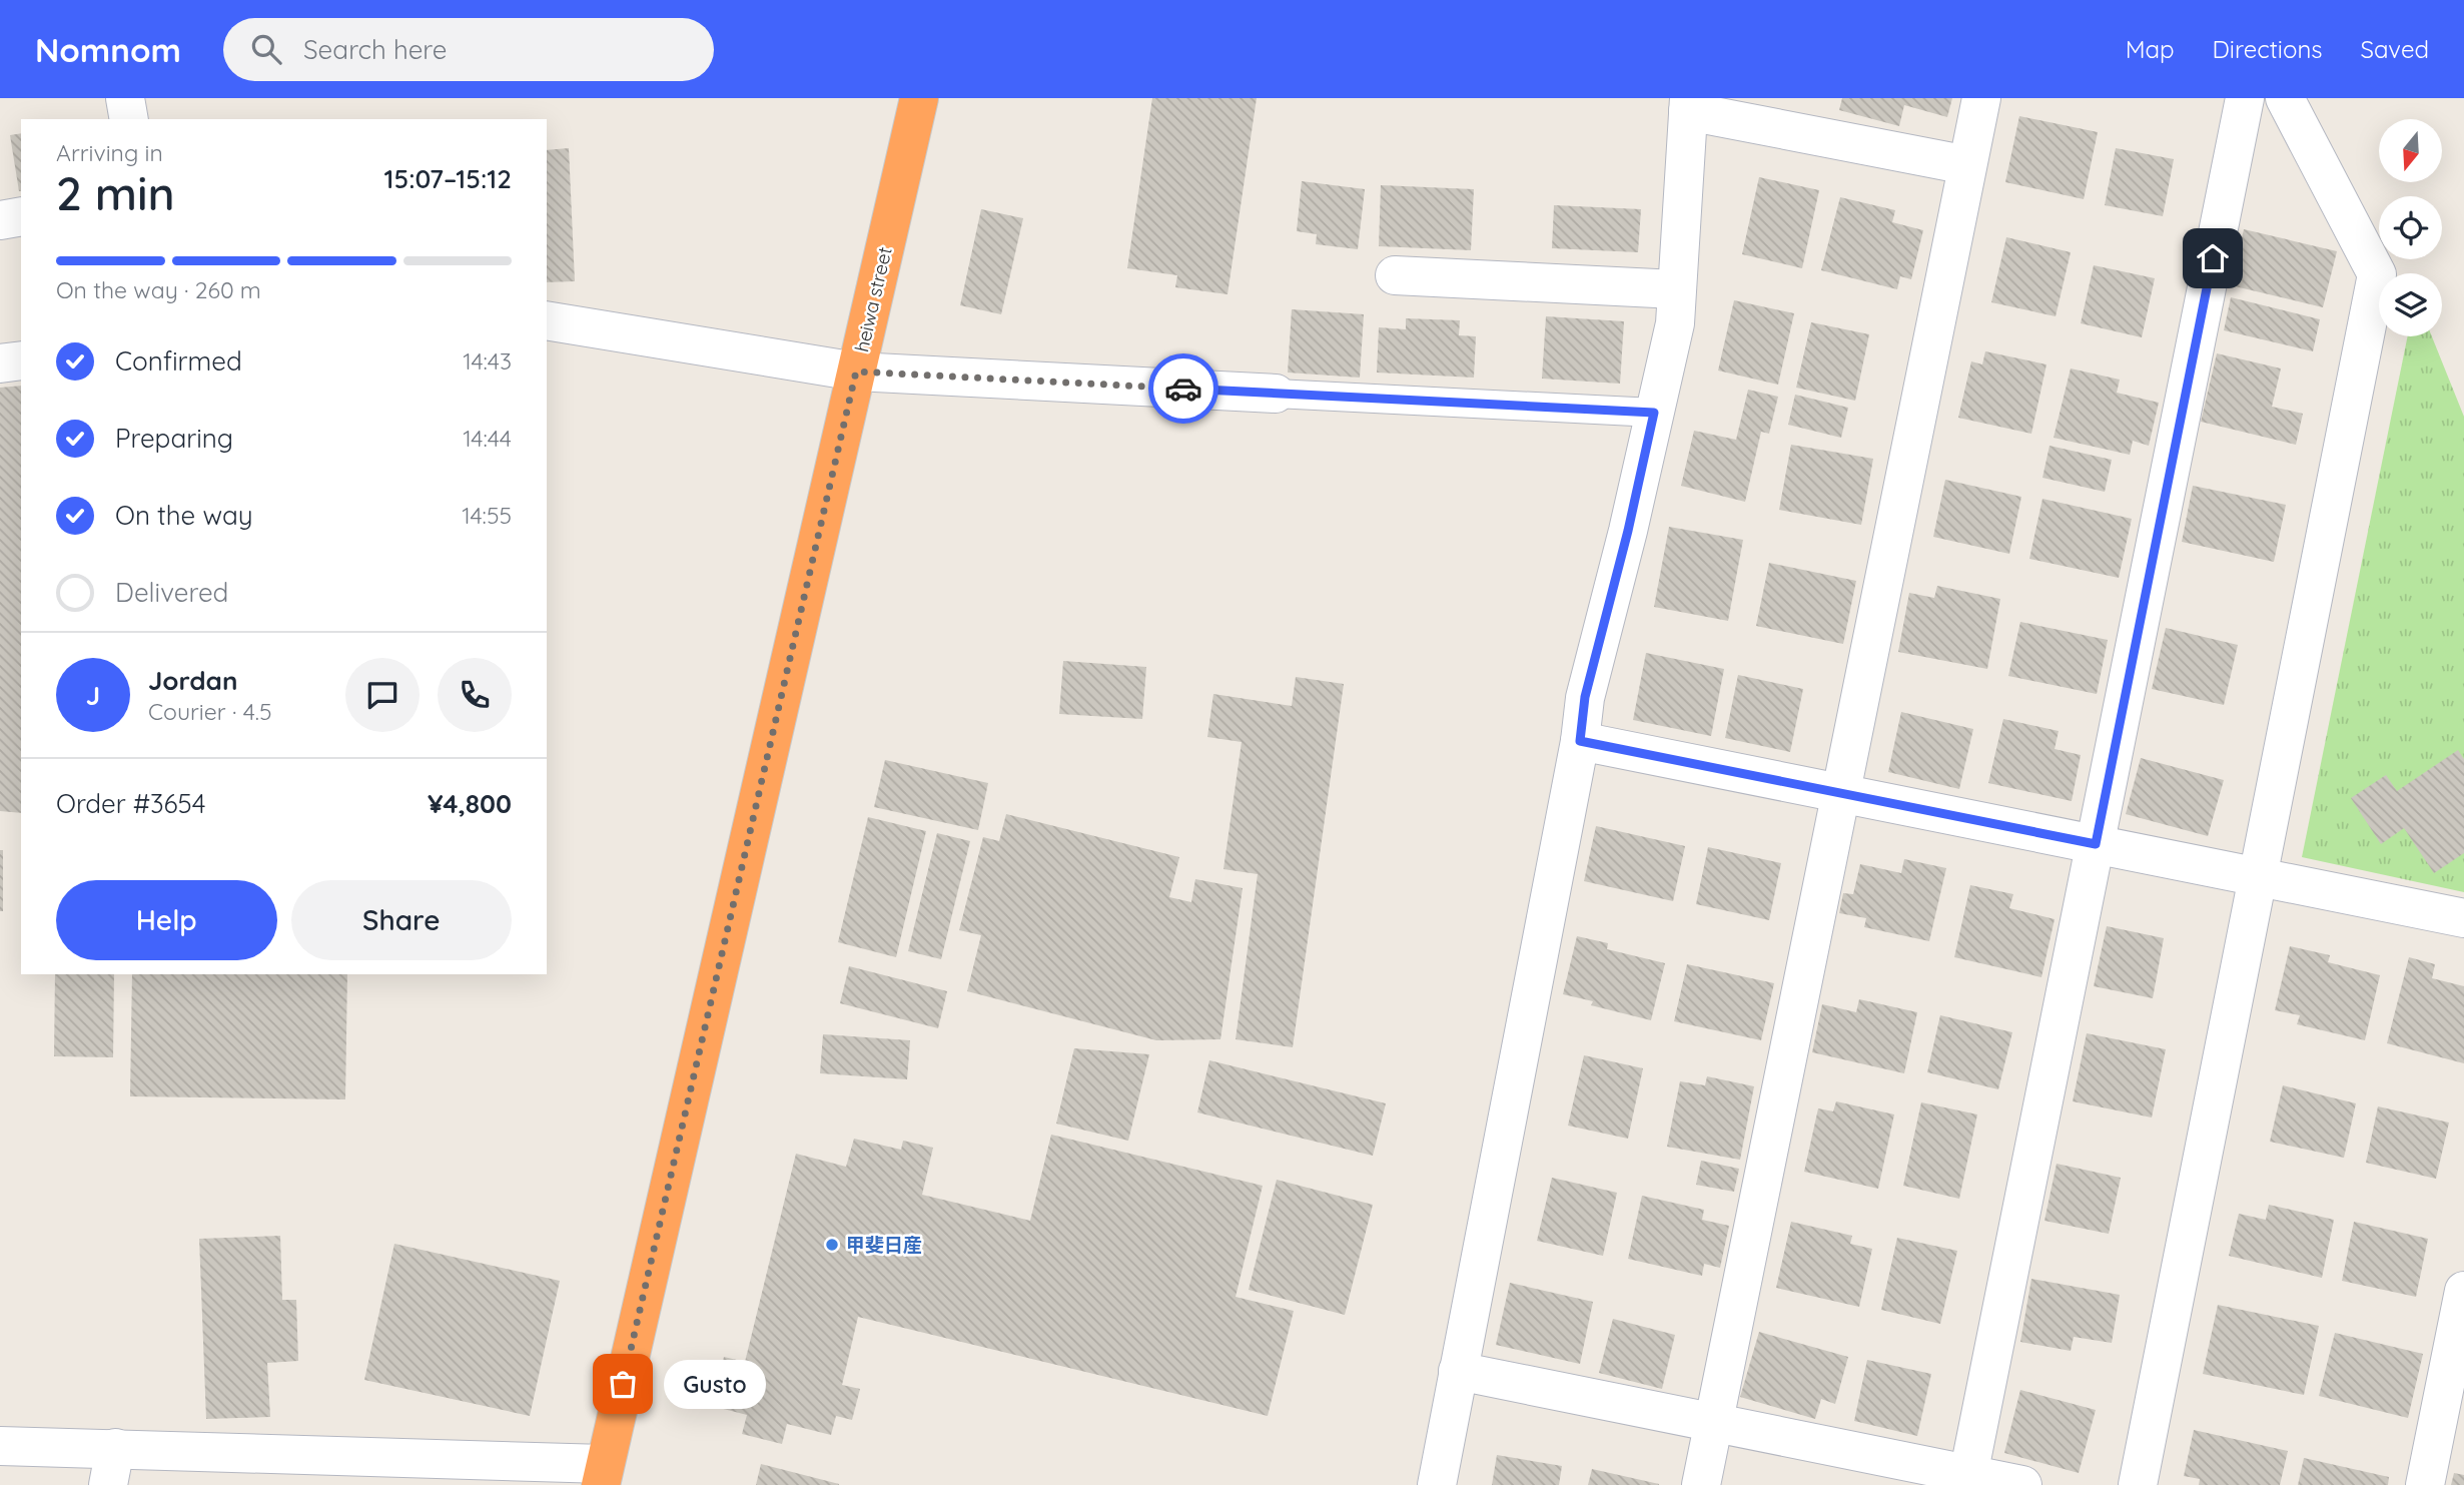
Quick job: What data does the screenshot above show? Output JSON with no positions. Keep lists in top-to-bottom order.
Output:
{
  "streets": {
    "highway": ["heiwa street"]
  },
  "places": ["甲斐日産", "Gusto"],
  "north": "bottom",
  "page": {
    "header": "Nomnom",
    "search": "Search here",
    "nav": ["Map", "Directions", "Saved"],
    "heading": ["2 min", "Arriving in", "15:07–15:12"],
    "panel": [
      "Jordan",
      "Courier · 4.5",
      "Order #3654",
      "¥4,800"
    ],
    "bar": "On the way · 260 m",
    "list": [
      ["Confirmed", "14:43"],
      ["Preparing", "14:44"],
      ["On the way", "14:55"],
      "Delivered"
    ],
    "round": "J",
    "buttons": ["Help", "Share"],
    "bubble": "Gusto"
  }
}
